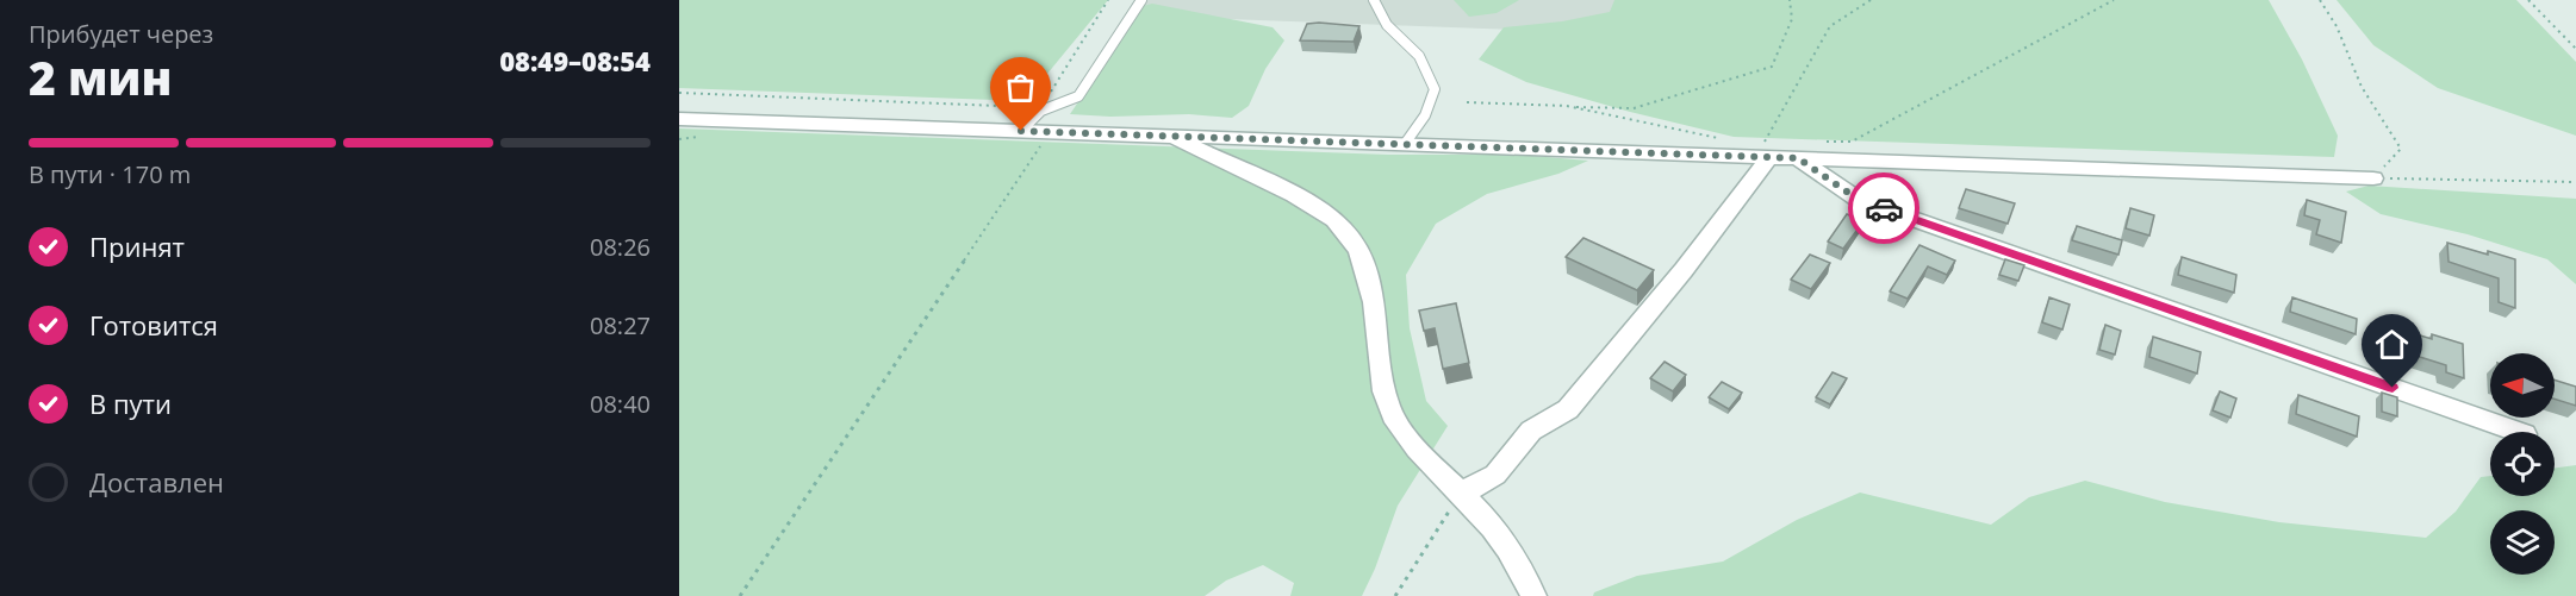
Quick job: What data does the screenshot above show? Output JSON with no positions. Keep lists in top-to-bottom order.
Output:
{
  "north": "left",
  "page": {
    "heading": ["2 мин", "Прибудет через", "08:49–08:54"],
    "bar": "В пути · 170 m",
    "list": [
      ["Принят", "08:26"],
      ["Готовится", "08:27"],
      ["В пути", "08:40"],
      "Доставлен"
    ]
  }
}
